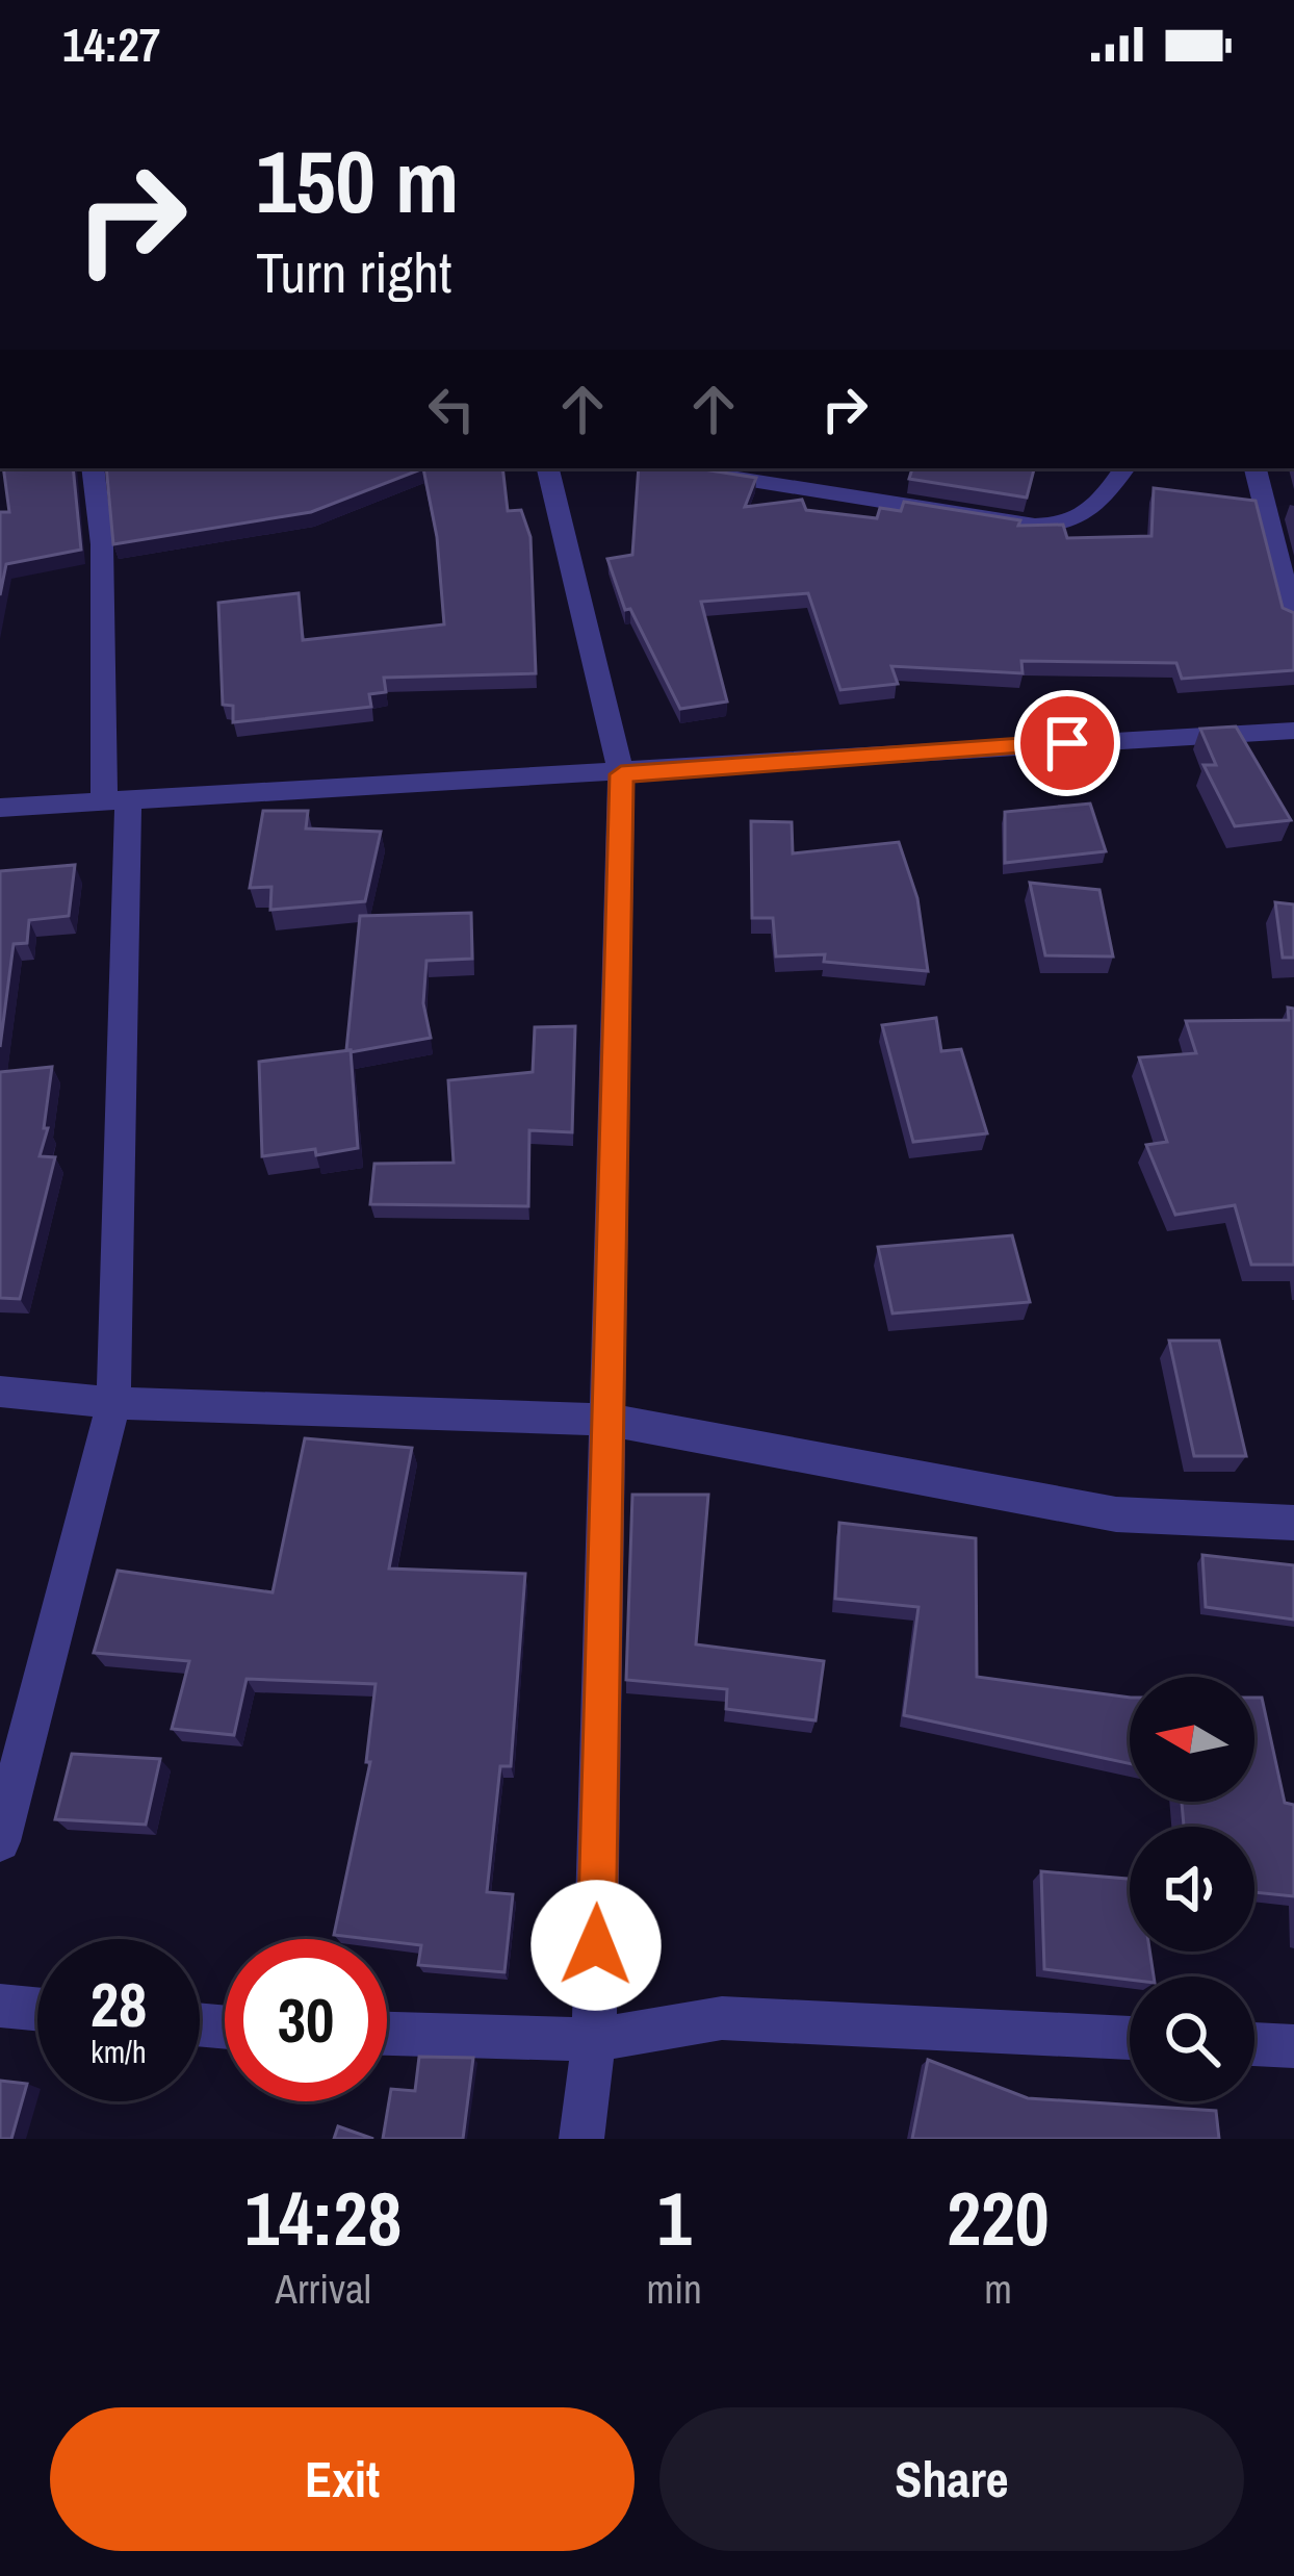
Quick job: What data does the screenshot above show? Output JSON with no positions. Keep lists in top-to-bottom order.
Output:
{
  "north": "left",
  "page": {
    "status": "14:27",
    "turn": ["150 m", "Turn right"],
    "speed": "28 km/h",
    "limit": "30",
    "eta": [
      "14:28",
      "Arrival",
      "1",
      "min",
      "220",
      "m"
    ],
    "buttons": ["Exit", "Share"]
  }
}
